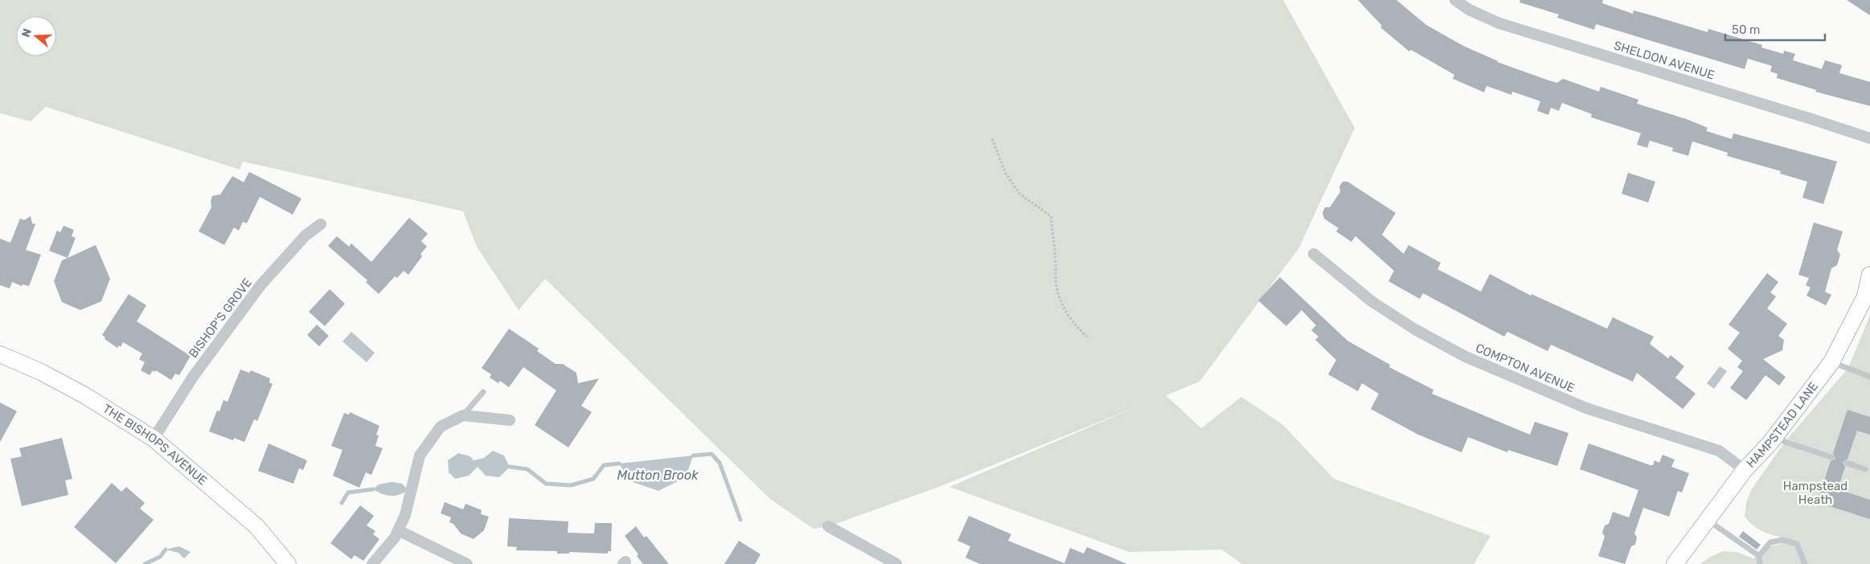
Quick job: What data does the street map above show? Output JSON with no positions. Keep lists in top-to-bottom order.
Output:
{
  "streets": {
    "street": [
      "SHELDON AVENUE",
      "BISHOP'S GROVE",
      "COMPTON AVENUE",
      "HAMPSTEAD LANE",
      "THE BISHOPS AVENUE"
    ]
  },
  "crossings": [
    ["BISHOP'S GROVE", "THE BISHOPS AVENUE"],
    ["COMPTON AVENUE", "HAMPSTEAD LANE"]
  ],
  "water": ["Mutton Brook"],
  "parks": ["Hampstead Heath"],
  "scale_bar": "50 m",
  "north": "left"
}
